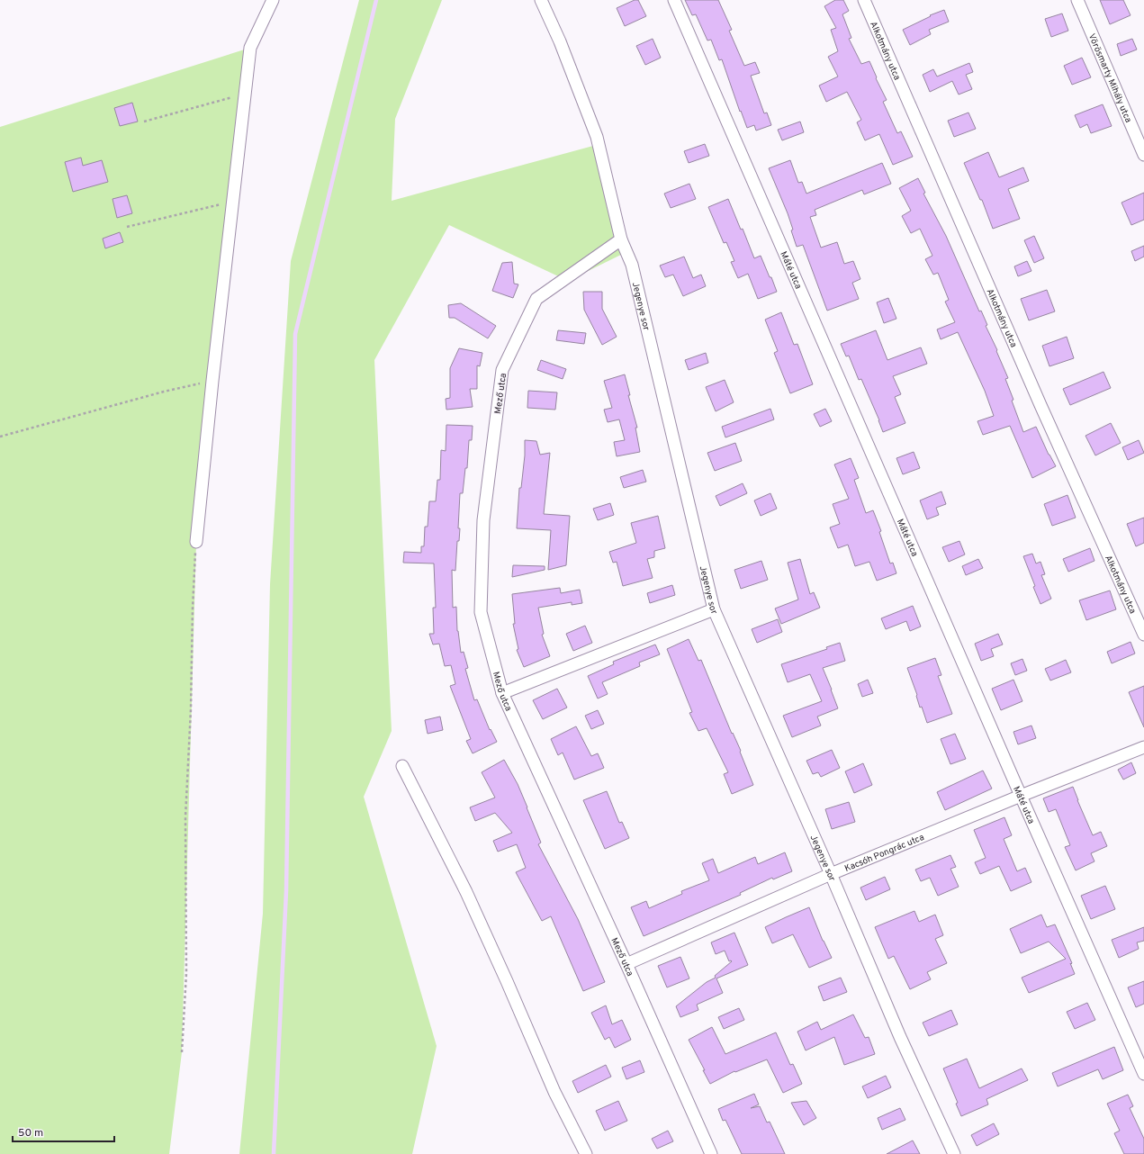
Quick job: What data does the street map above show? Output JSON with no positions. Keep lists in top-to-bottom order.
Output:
{
  "streets": {
    "street": [
      "Alkotmány utca",
      "Vörösmarty Mihály utca",
      "Máté utca",
      "Jegenye sor",
      "Mező utca",
      "Kacsóh Pongrác utca"
    ]
  },
  "crossings": [
    ["Máté utca", "Kacsóh Pongrác utca"],
    ["Jegenye sor", "Mező utca"],
    ["Jegenye sor", "Kacsóh Pongrác utca"],
    ["Mező utca", "Kacsóh Pongrác utca"]
  ],
  "scale_bar": "50 m"
}
